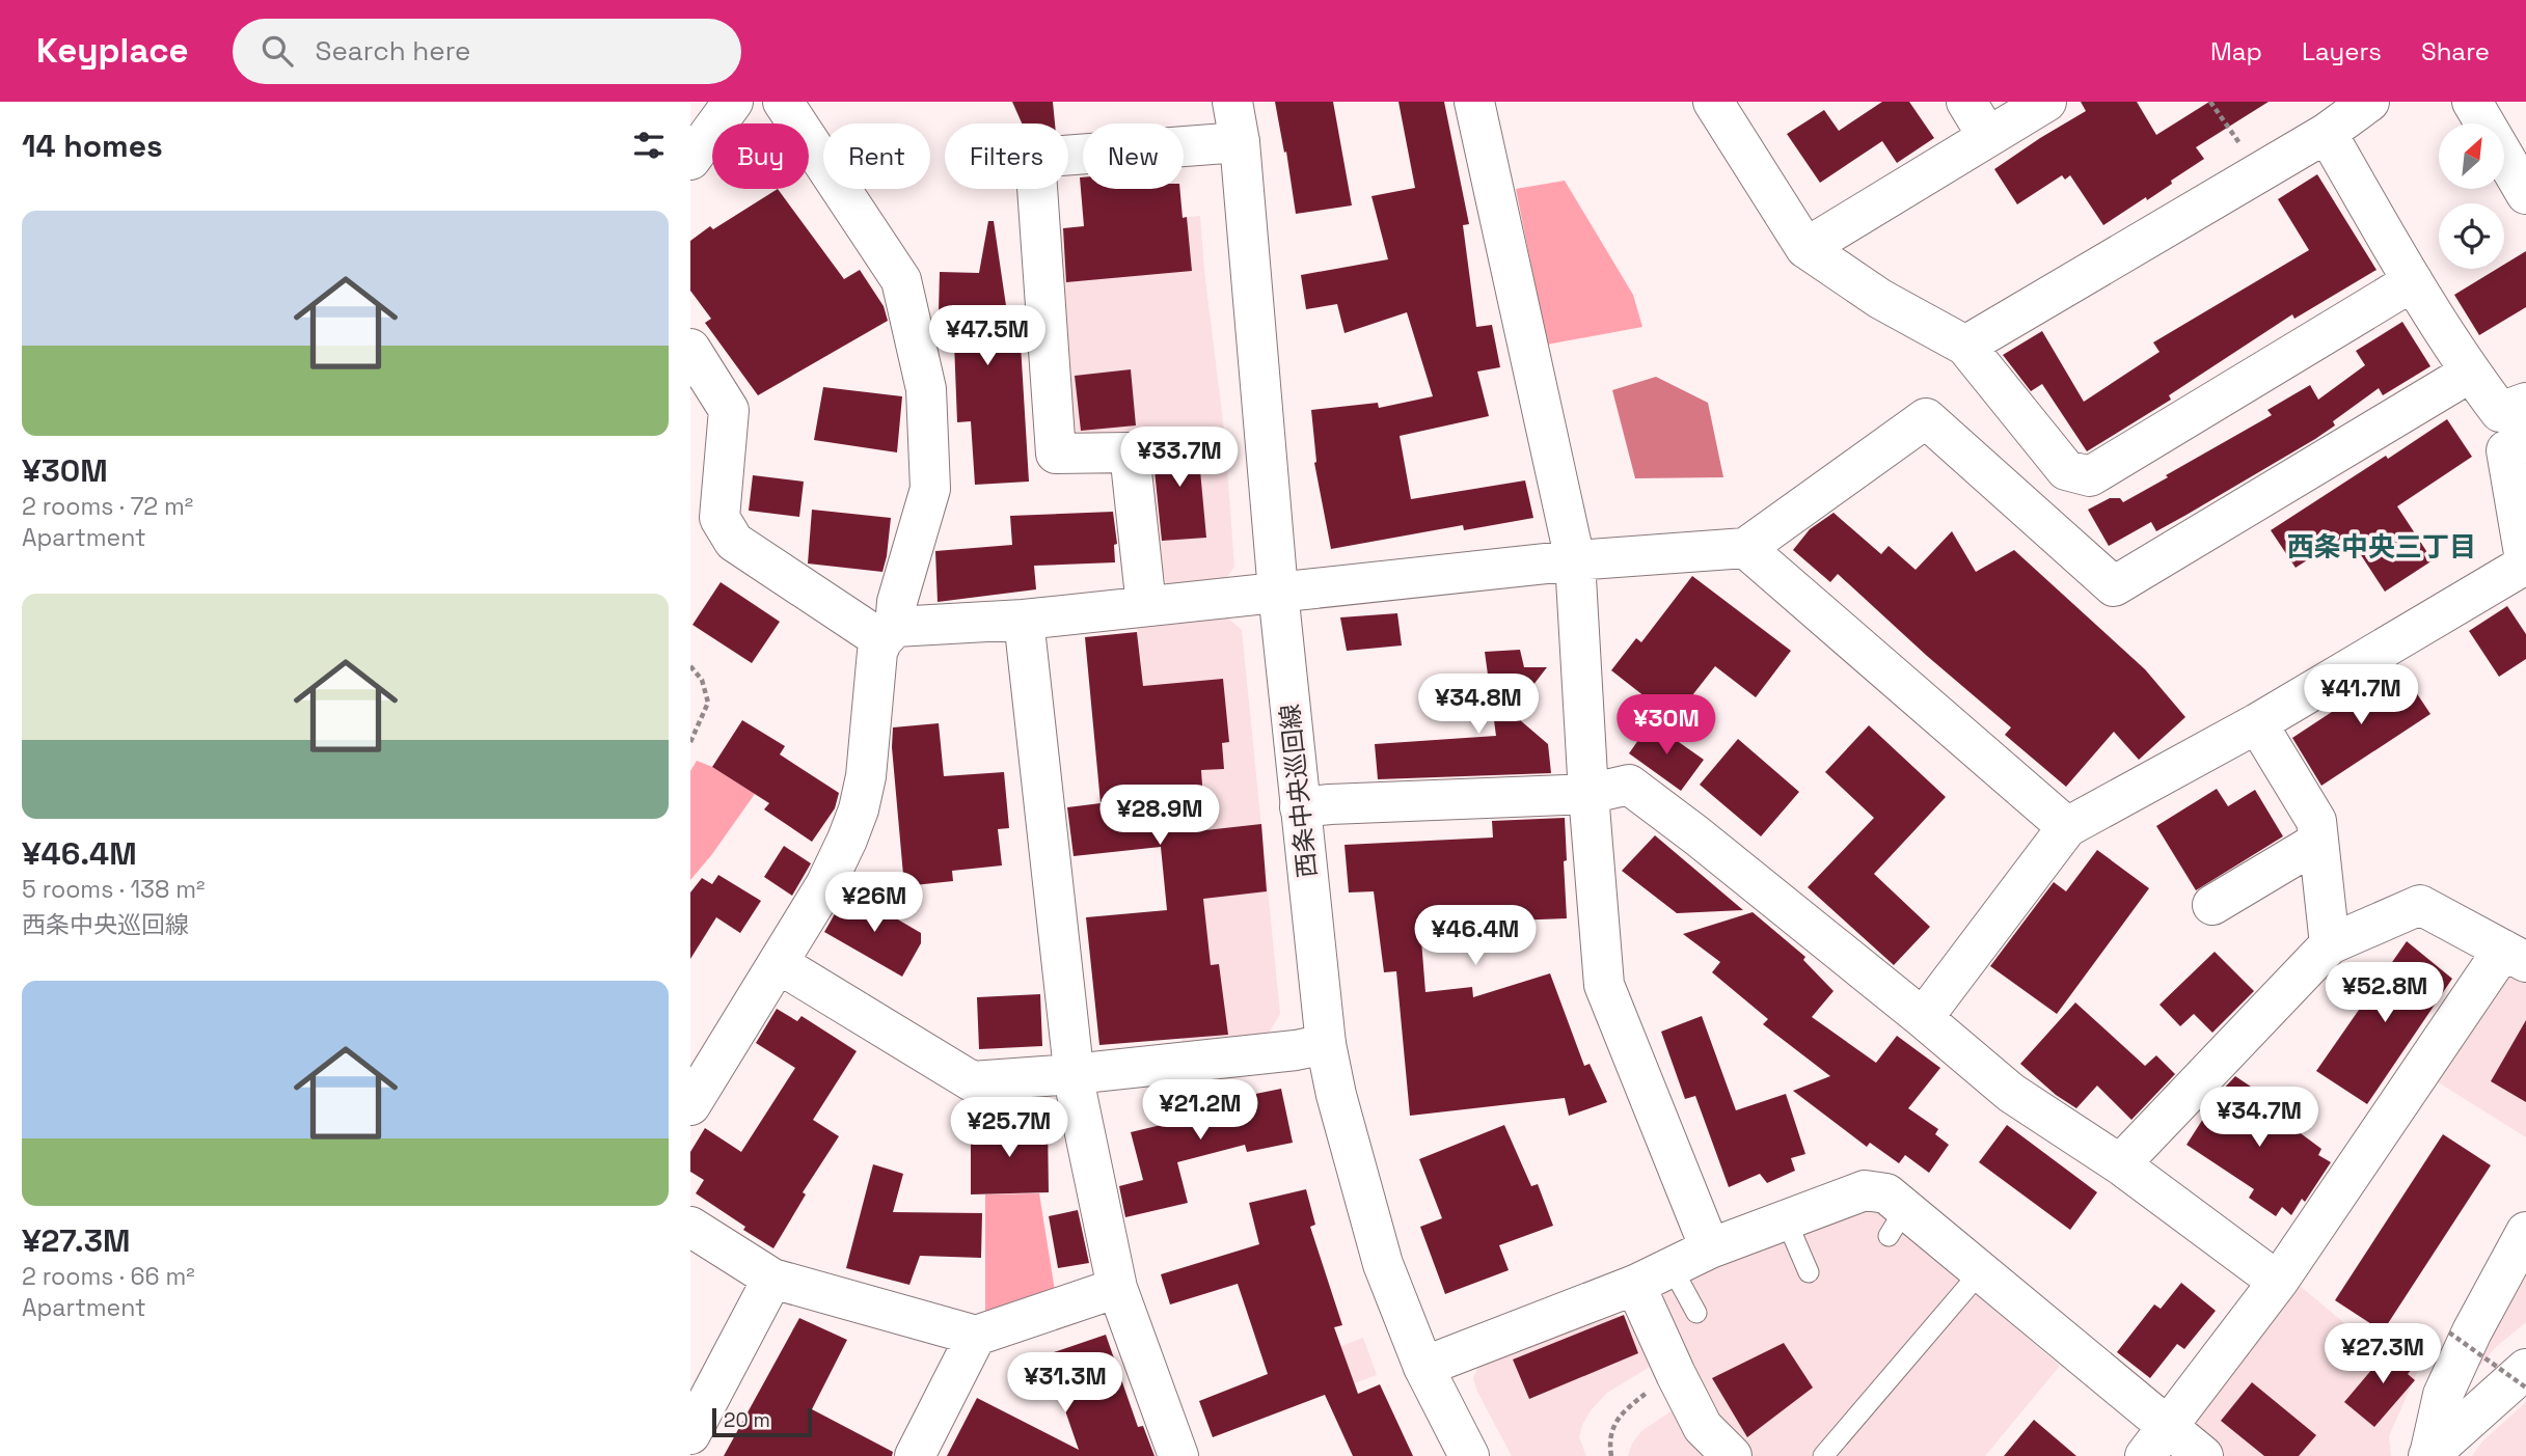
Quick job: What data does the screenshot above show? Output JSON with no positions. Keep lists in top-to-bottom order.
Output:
{
  "streets": {
    "street": ["西条中央巡回線"]
  },
  "districts": ["西条中央三丁目"],
  "scale_bar": "20 m",
  "north": "top right",
  "page": {
    "header": "Keyplace",
    "search": "Search here",
    "nav": ["Map", "Layers", "Share"],
    "heading": "14 homes",
    "chip": [
      "Buy",
      "Rent",
      "Filters",
      "New"
    ],
    "list": [
      {
        "name": "¥30M",
        "note": "2 rooms · 72 m² · Apartment"
      },
      {
        "name": "¥46.4M",
        "note": "5 rooms · 138 m² · 西条中央巡回線"
      },
      {
        "name": "¥27.3M",
        "note": "2 rooms · 66 m² · Apartment"
      }
    ],
    "price": [
      "¥47.5M",
      "¥33.7M",
      "¥41.7M",
      "¥34.8M",
      "¥30M",
      "¥28.9M",
      "¥26M",
      "¥46.4M",
      "¥52.8M",
      "¥21.2M",
      "¥34.7M",
      "¥25.7M",
      "¥27.3M",
      "¥31.3M"
    ],
    "scale": "20 m"
  }
}
